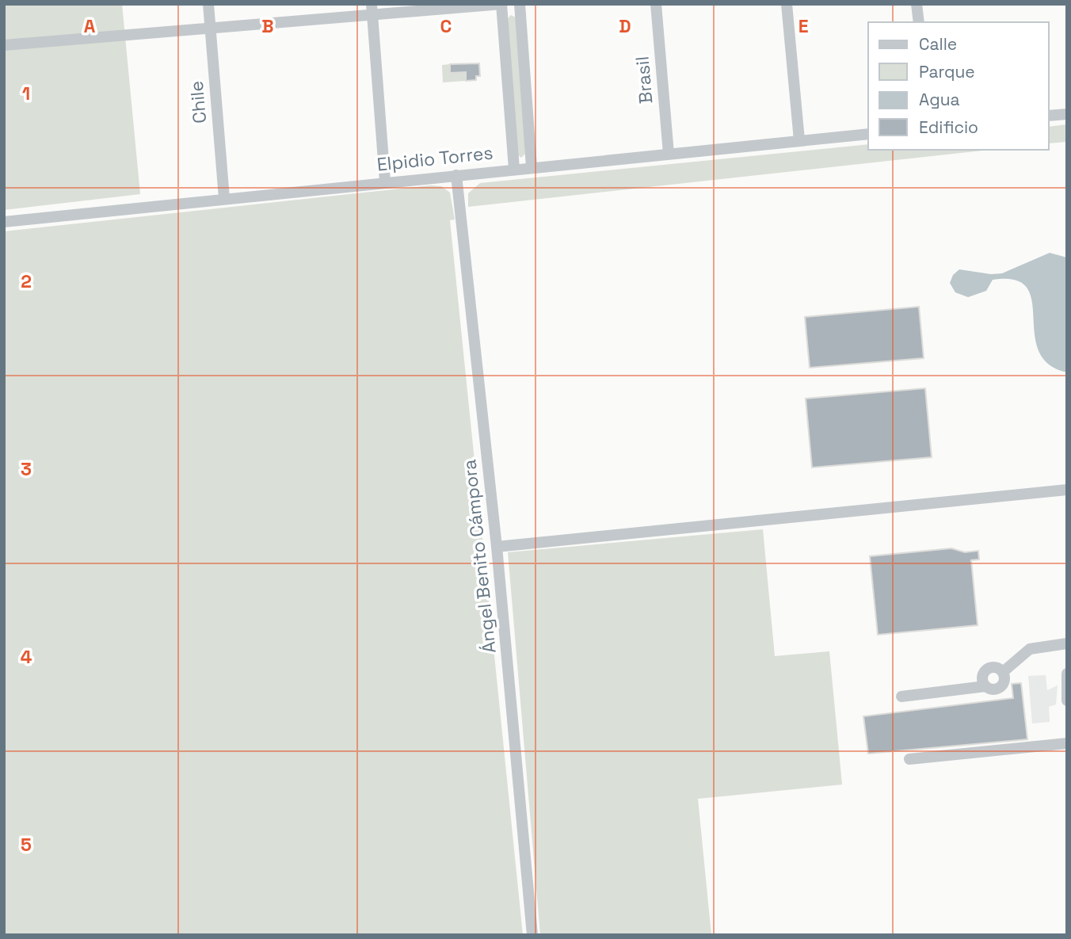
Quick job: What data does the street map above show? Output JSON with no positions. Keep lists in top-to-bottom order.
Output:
{
  "streets": {
    "street": [
      "Brasil",
      "Chile",
      "Elpidio Torres",
      "Ángel Benito Cámpora"
    ]
  },
  "crossings": [
    ["Brasil", "Elpidio Torres"],
    ["Chile", "Elpidio Torres"],
    ["Elpidio Torres", "Ángel Benito Cámpora"]
  ],
  "legend": [
    "Calle",
    "Parque",
    "Agua",
    "Edificio"
  ],
  "grid": {
    "columns": [
      "A",
      "B",
      "C",
      "D",
      "E"
    ],
    "rows": [
      "1",
      "2",
      "3",
      "4",
      "5"
    ]
  }
}
